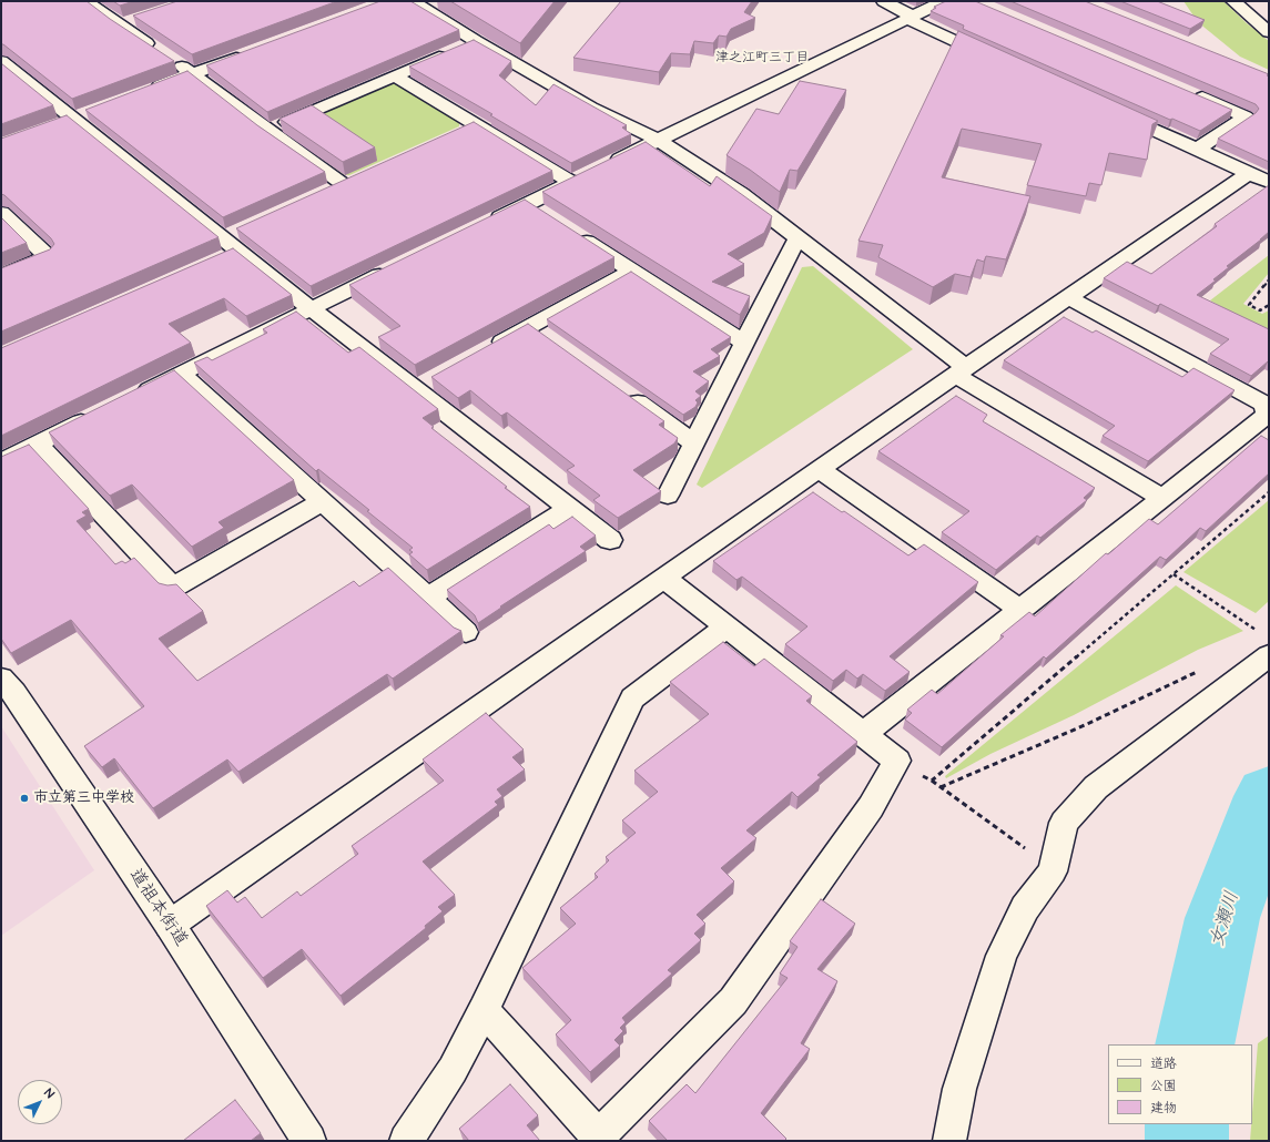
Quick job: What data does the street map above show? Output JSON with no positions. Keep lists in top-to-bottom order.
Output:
{
  "streets": {
    "street": ["道祖本街道"]
  },
  "districts": ["津之江町三丁目"],
  "water": ["女瀬川"],
  "places": ["市立第三中学校"],
  "legend": ["道路", "公園", "建物"],
  "north": "top right"
}
